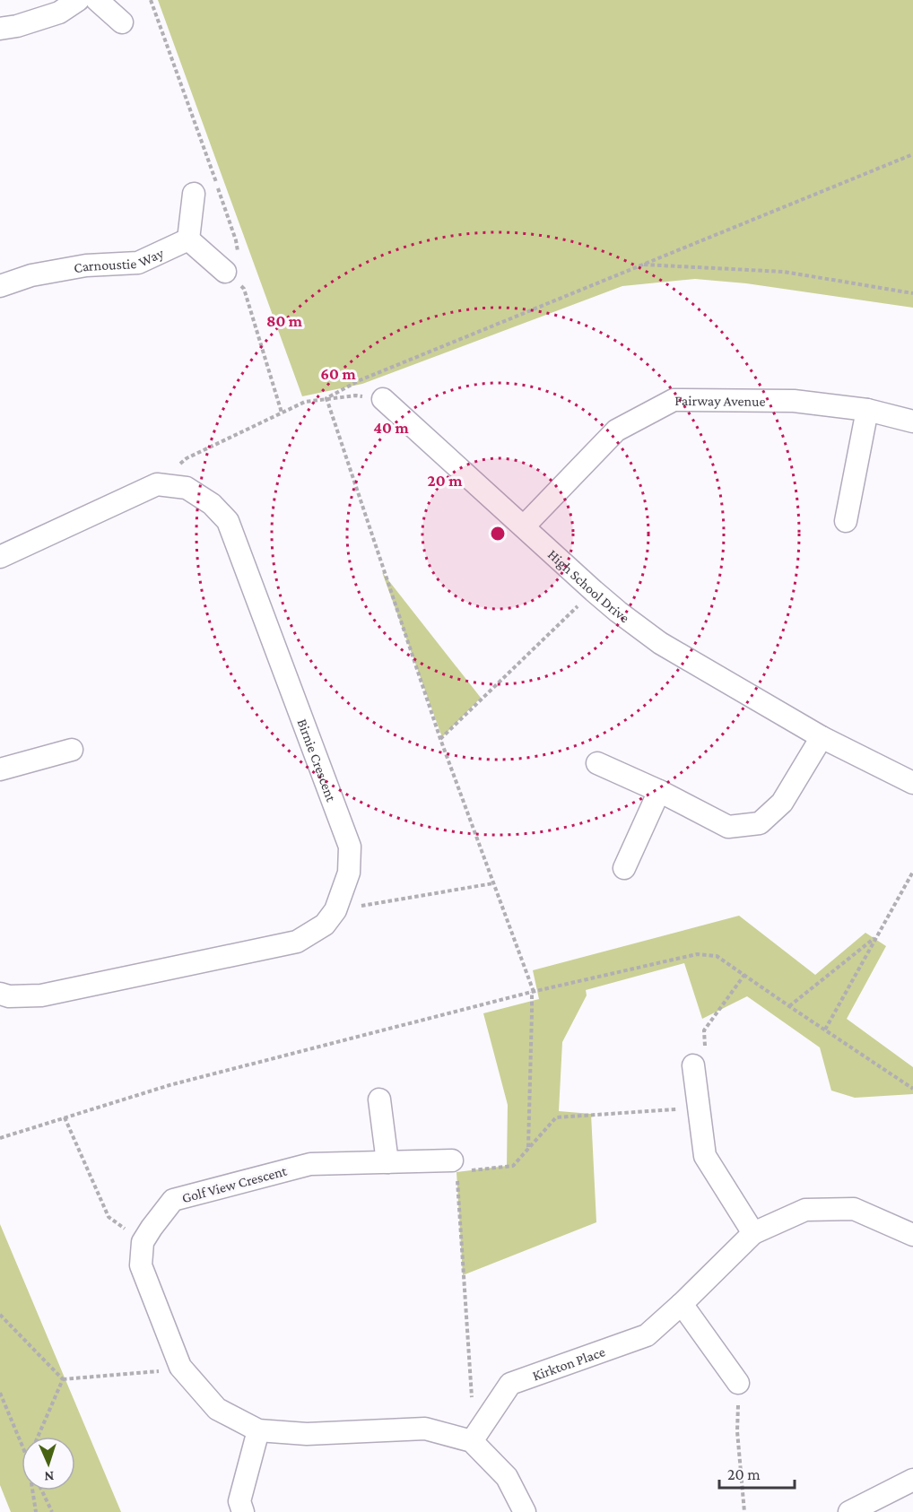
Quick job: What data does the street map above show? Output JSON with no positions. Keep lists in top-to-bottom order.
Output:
{
  "streets": {
    "street": [
      "Carnoustie Way",
      "Fairway Avenue",
      "High School Drive",
      "Birnie Crescent",
      "Golf View Crescent",
      "Kirkton Place"
    ]
  },
  "crossings": [
    ["Fairway Avenue", "High School Drive"]
  ],
  "scale_bar": "20 m",
  "north": "bottom",
  "rings": [
    "80 m",
    "60 m",
    "40 m",
    "20 m"
  ]
}
